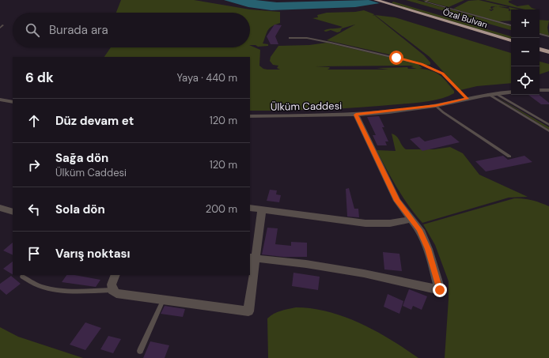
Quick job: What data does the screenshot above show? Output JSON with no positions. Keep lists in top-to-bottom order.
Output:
{
  "streets": {
    "highway": ["Özal Bulvarı"],
    "street": ["Ülküm Caddesi"]
  },
  "page": {
    "map_buttons": ["+", "−"],
    "search": "Burada ara",
    "heading": ["6 dk", "Yaya · 440 m"],
    "list": [
      ["Düz devam et", "120 m"],
      ["Sağa dön", "Ülküm Caddesi", "120 m"],
      ["Sola dön", "200 m"],
      "Varış noktası"
    ]
  }
}
